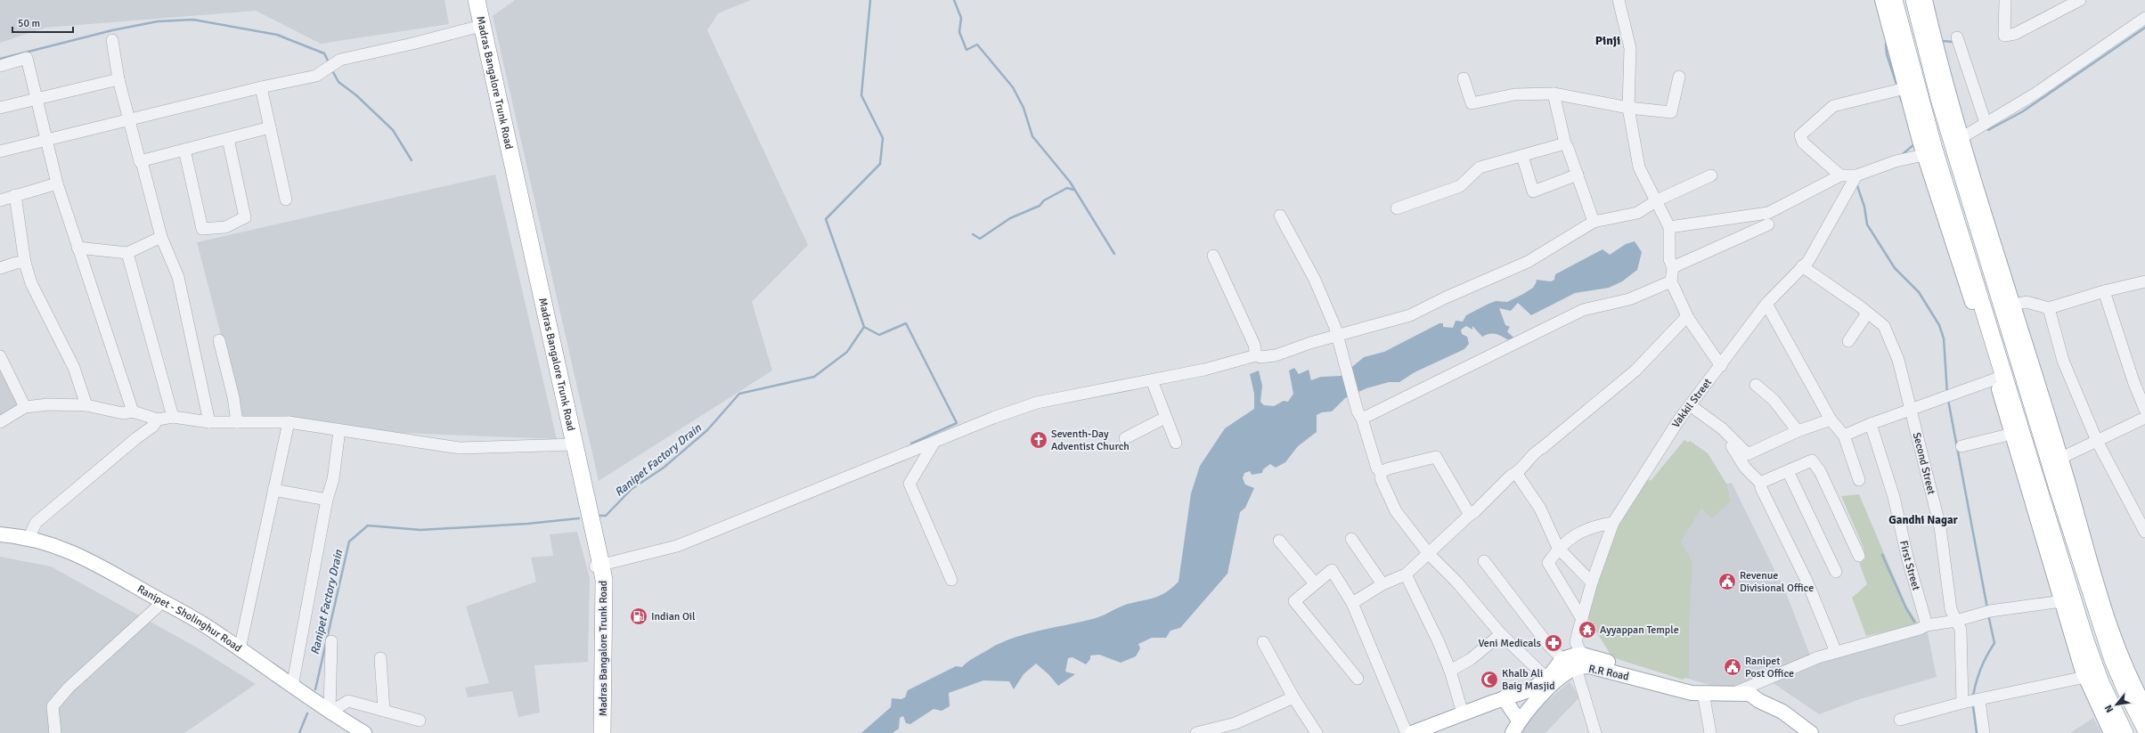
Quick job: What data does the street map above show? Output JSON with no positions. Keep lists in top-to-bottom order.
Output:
{
  "streets": {
    "highway": ["Madras Bangalore Trunk Road"],
    "main road": ["Ranipet - Sholinghur Road", "R.R Road"],
    "street": ["Vakkil Street", "Second Street", "First Street"]
  },
  "crossings": [
    ["Vakkil Street", "Second Street"],
    ["Vakkil Street", "R.R Road"]
  ],
  "districts": ["Pinji", "Gandhi Nagar"],
  "water": ["Ranipet Factory Drain"],
  "places": {
    "church": ["Seventh-Day Adventist Church"],
    "public building": ["Revenue Divisional Office", "Ranipet Post Office"],
    "fuel station": ["Indian Oil"],
    "temple": ["Ayyappan Temple"],
    "pharmacy": ["Veni Medicals"],
    "mosque": ["Khalb Ali Baig Masjid"]
  },
  "scale_bar": "50 m",
  "north": "bottom left"
}
